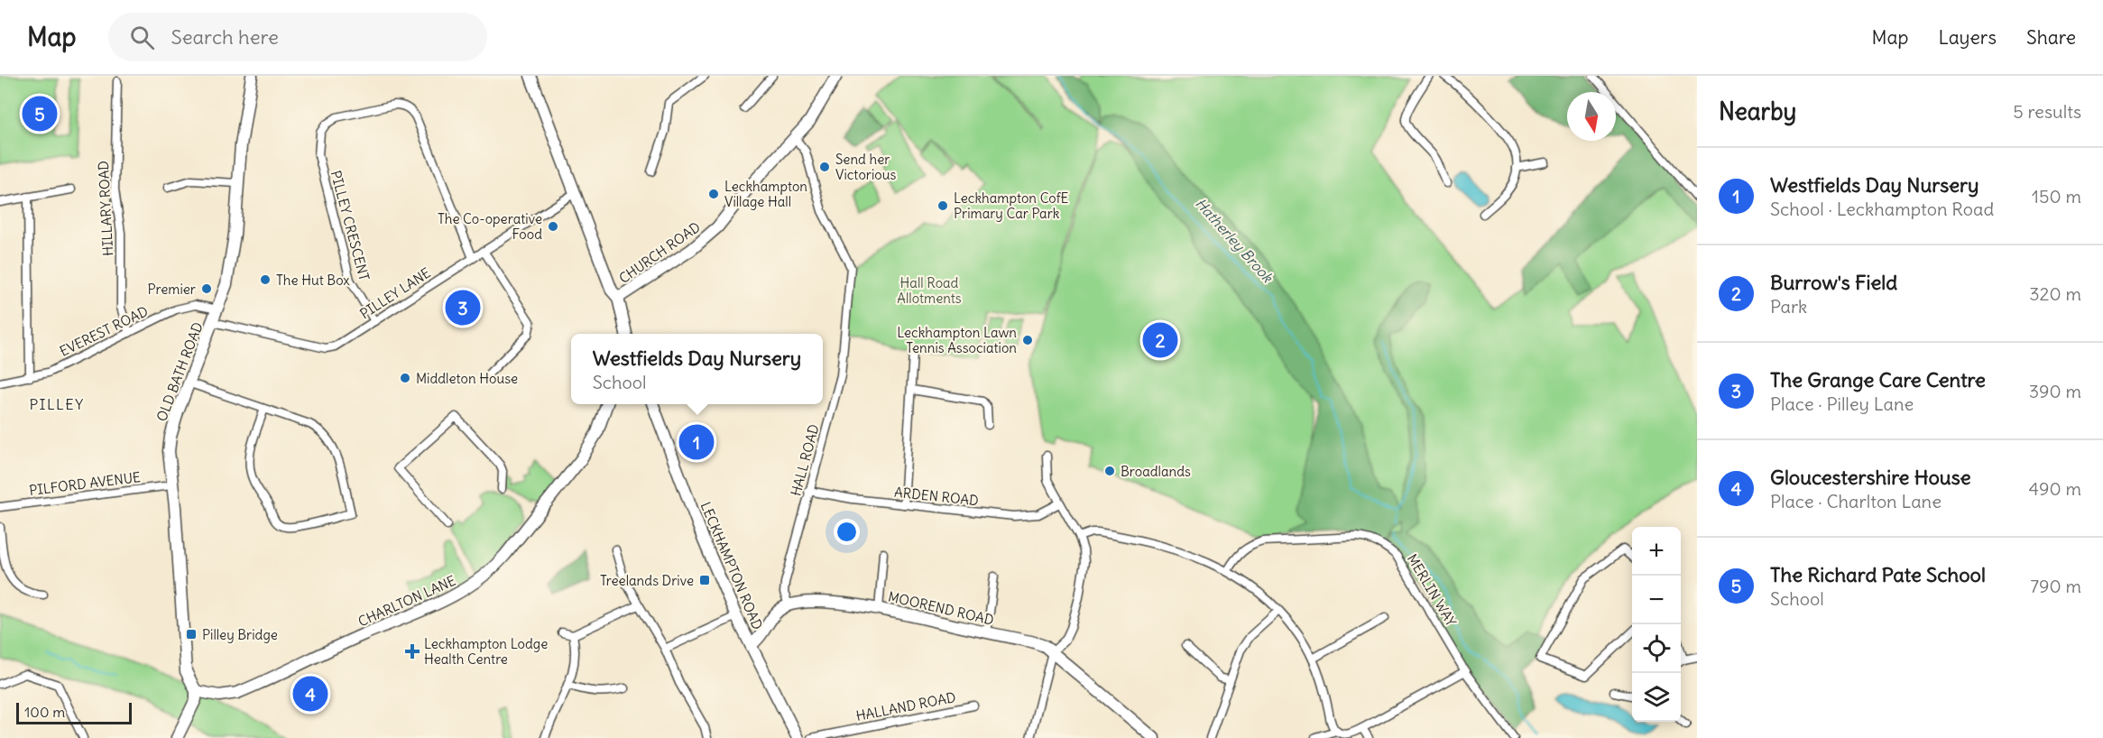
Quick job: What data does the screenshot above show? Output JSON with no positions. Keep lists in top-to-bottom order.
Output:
{
  "streets": {
    "street": [
      "HILLARY ROAD",
      "PILLEY CRESCENT",
      "CHURCH ROAD",
      "PILLEY LANE",
      "EVEREST ROAD",
      "OLD BATH ROAD",
      "HALL ROAD",
      "PILFORD AVENUE",
      "ARDEN ROAD",
      "LECKHAMPTON ROAD",
      "MERLIN WAY",
      "CHARLTON LANE",
      "MOOREND ROAD",
      "HALLAND ROAD"
    ]
  },
  "crossings": [
    ["HILLARY ROAD", "EVEREST ROAD"],
    ["PILLEY CRESCENT", "PILLEY LANE"],
    ["CHURCH ROAD", "HALL ROAD"],
    ["PILLEY LANE", "OLD BATH ROAD"],
    ["EVEREST ROAD", "OLD BATH ROAD"],
    ["OLD BATH ROAD", "PILFORD AVENUE"],
    ["OLD BATH ROAD", "CHARLTON LANE"],
    ["HALL ROAD", "ARDEN ROAD"],
    ["HALL ROAD", "MOOREND ROAD"]
  ],
  "districts": ["PILLEY"],
  "water": ["Hatherley Brook"],
  "parks": ["Hall Road Allotments"],
  "places": {
    "other": [
      "Send her Victorious",
      "Leckhampton Village Hall",
      "Leckhampton CofE Primary Car Park",
      "The Co-operative Food",
      "The Hut Box",
      "Premier",
      "Leckhampton Lawn Tennis Association",
      "Middleton House",
      "Broadlands"
    ],
    "transit": ["Treelands Drive", "Pilley Bridge"],
    "health": ["Leckhampton Lodge Health Centre"]
  },
  "scale_bar": "100 m",
  "north": "bottom",
  "page": {
    "header": "Map",
    "search": "Search here",
    "nav": ["Map", "Layers", "Share"],
    "heading": ["Nearby", "5 results"],
    "pins": [
      "5",
      "3",
      "2",
      "1",
      "4"
    ],
    "list": [
      {
        "mark": "1",
        "name": "Westfields Day Nursery",
        "note": "School · Leckhampton Road",
        "value": "150 m"
      },
      {
        "mark": "2",
        "name": "Burrow's Field",
        "note": "Park",
        "value": "320 m"
      },
      {
        "mark": "3",
        "name": "The Grange Care Centre",
        "note": "Place · Pilley Lane",
        "value": "390 m"
      },
      {
        "mark": "4",
        "name": "Gloucestershire House",
        "note": "Place · Charlton Lane",
        "value": "490 m"
      },
      {
        "mark": "5",
        "name": "The Richard Pate School",
        "note": "School",
        "value": "790 m"
      }
    ],
    "popup": ["Westfields Day Nursery", "School"],
    "map_buttons": ["+", "−"],
    "scale": "100 m"
  }
}
